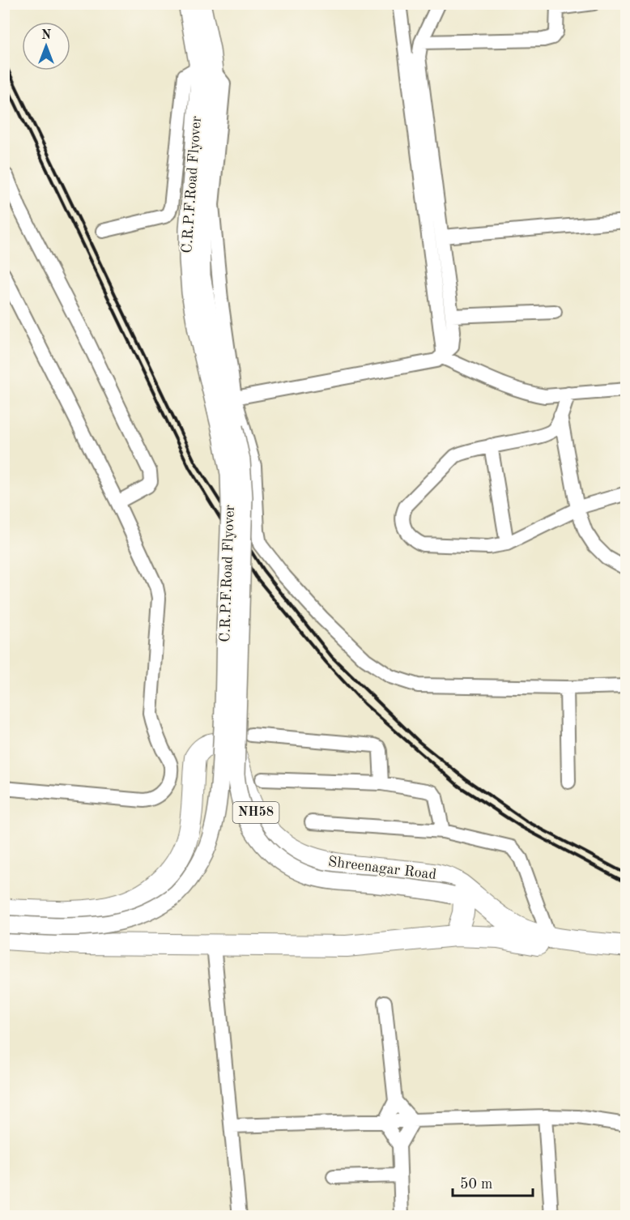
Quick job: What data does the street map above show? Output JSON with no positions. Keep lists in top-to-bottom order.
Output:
{
  "streets": {
    "highway": ["NH58", "Shreenagar Road"],
    "main road": ["C.R.P.F.Road Flyover"]
  },
  "crossings": [
    ["C.R.P.F.Road Flyover", "Shreenagar Road"]
  ],
  "scale_bar": "50 m",
  "north": "top"
}
